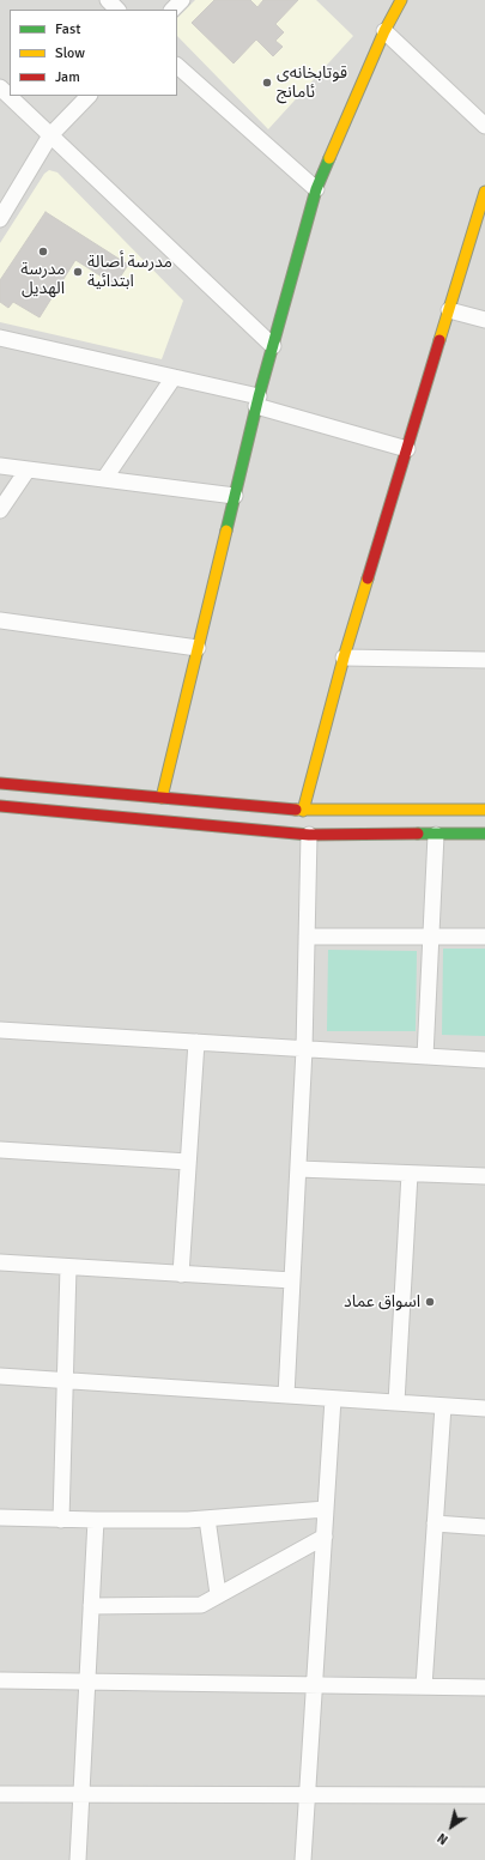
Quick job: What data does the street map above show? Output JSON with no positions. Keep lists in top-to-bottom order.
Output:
{
  "places": [
    "قوتابخانەى ئامانج",
    "مدرسة الهديل",
    "مدرسة أصالة ابتدائية",
    "اسواق عماد"
  ],
  "legend": ["Fast", "Slow", "Jam"],
  "north": "bottom left"
}
